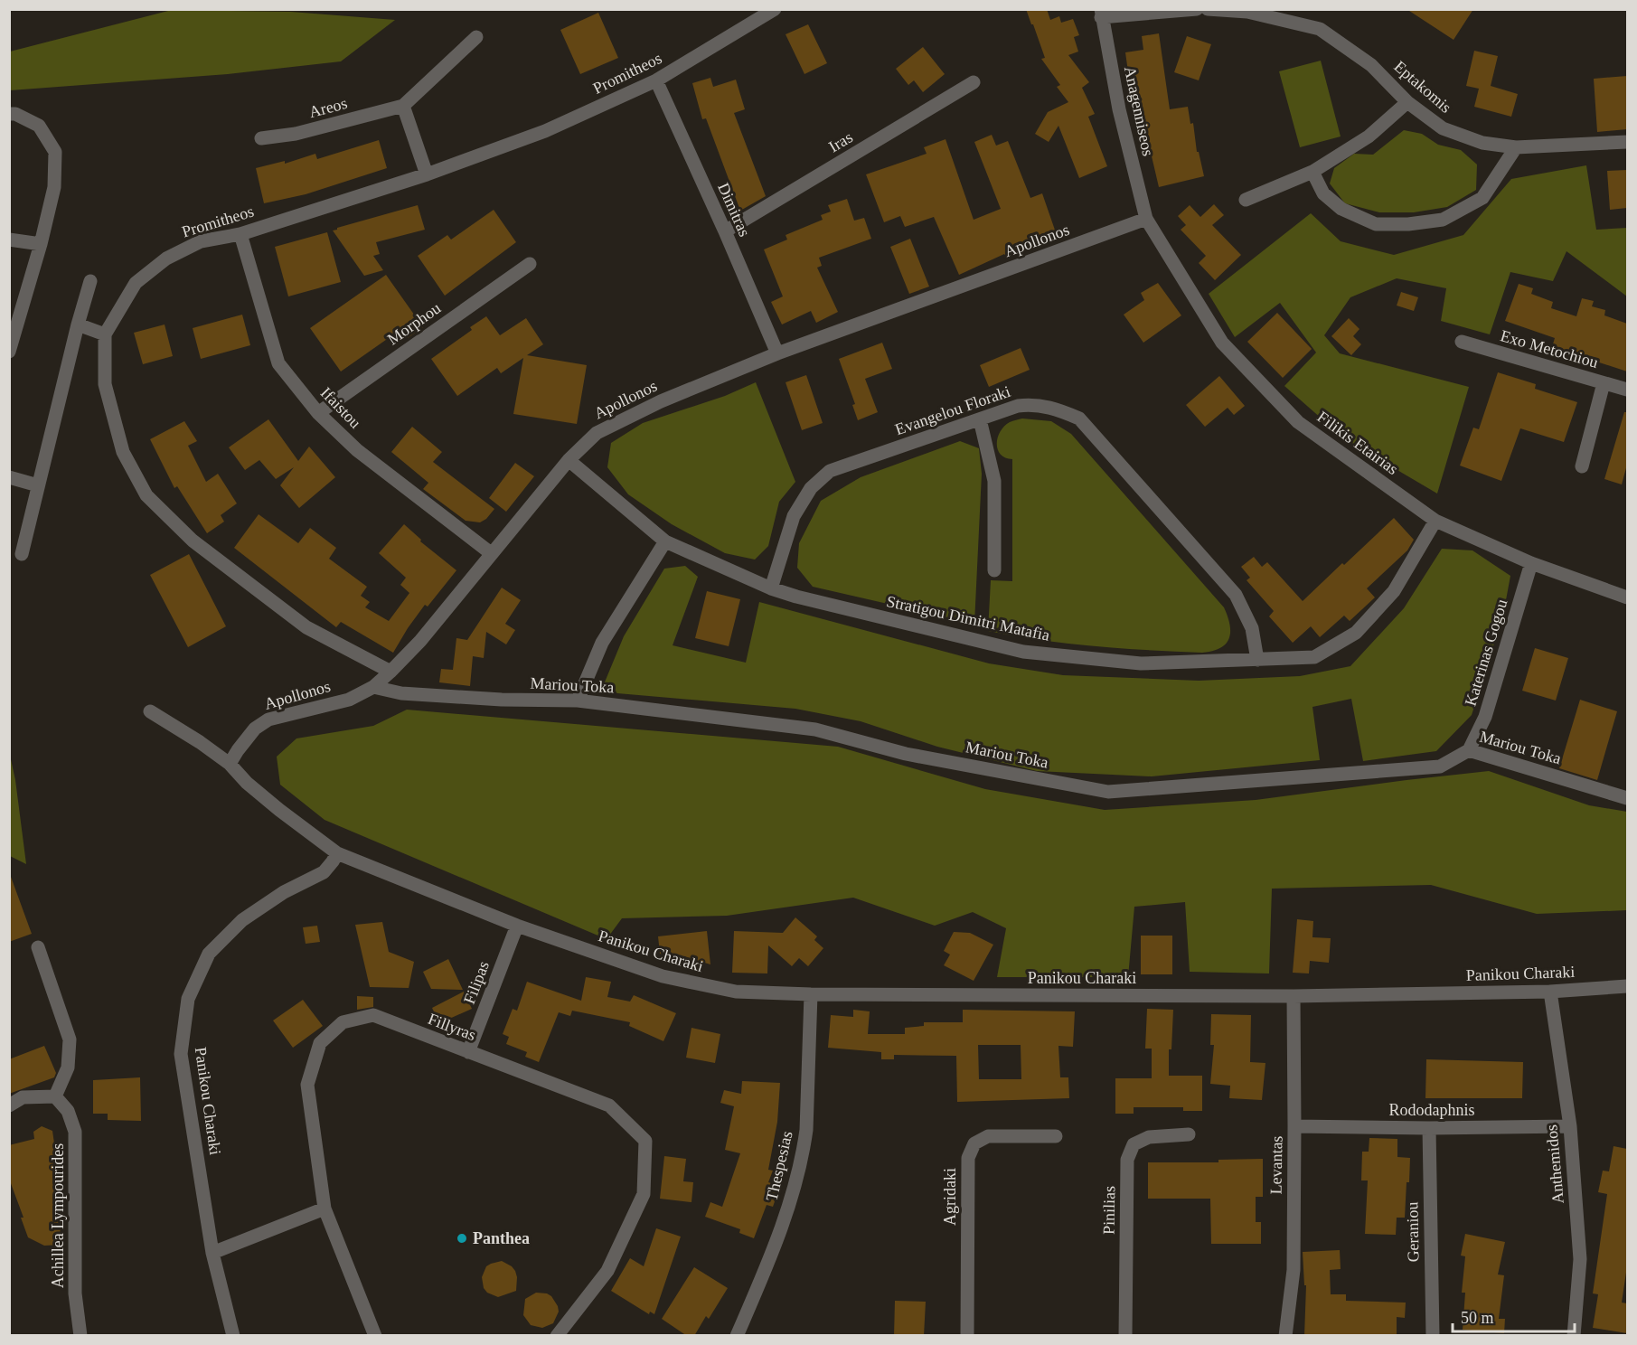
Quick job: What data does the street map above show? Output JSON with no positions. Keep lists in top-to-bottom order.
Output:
{
  "streets": {
    "street": [
      "Promitheos",
      "Eptakomis",
      "Areos",
      "Anagenniseos",
      "Iras",
      "Dimitras",
      "Apollonos",
      "Morphou",
      "Exo Metochiou",
      "Ifaistou",
      "Evangelou Floraki",
      "Filikis Etairias",
      "Stratigou Dimitri Matafia",
      "Katerinas Gogou",
      "Mariou Toka",
      "Panikou Charaki",
      "Filipas",
      "Fillyras",
      "Rododaphnis",
      "Anthemidos",
      "Levantas",
      "Thespesias",
      "Agridaki",
      "Pinilias",
      "Achillea Lympourides",
      "Geraniou"
    ]
  },
  "crossings": [
    ["Promitheos", "Dimitras"],
    ["Promitheos", "Ifaistou"],
    ["Anagenniseos", "Apollonos"],
    ["Anagenniseos", "Filikis Etairias"],
    ["Iras", "Dimitras"],
    ["Dimitras", "Apollonos"],
    ["Apollonos", "Ifaistou"],
    ["Apollonos", "Filikis Etairias"],
    ["Apollonos", "Stratigou Dimitri Matafia"],
    ["Apollonos", "Mariou Toka"],
    ["Morphou", "Ifaistou"],
    ["Evangelou Floraki", "Stratigou Dimitri Matafia"],
    ["Filikis Etairias", "Stratigou Dimitri Matafia"],
    ["Filikis Etairias", "Katerinas Gogou"],
    ["Katerinas Gogou", "Mariou Toka"],
    ["Panikou Charaki", "Filipas"],
    ["Panikou Charaki", "Anthemidos"],
    ["Panikou Charaki", "Levantas"],
    ["Panikou Charaki", "Thespesias"],
    ["Filipas", "Fillyras"],
    ["Rododaphnis", "Anthemidos"],
    ["Rododaphnis", "Levantas"],
    ["Rododaphnis", "Geraniou"]
  ],
  "places": ["Panthea"],
  "scale_bar": "50 m"
}
